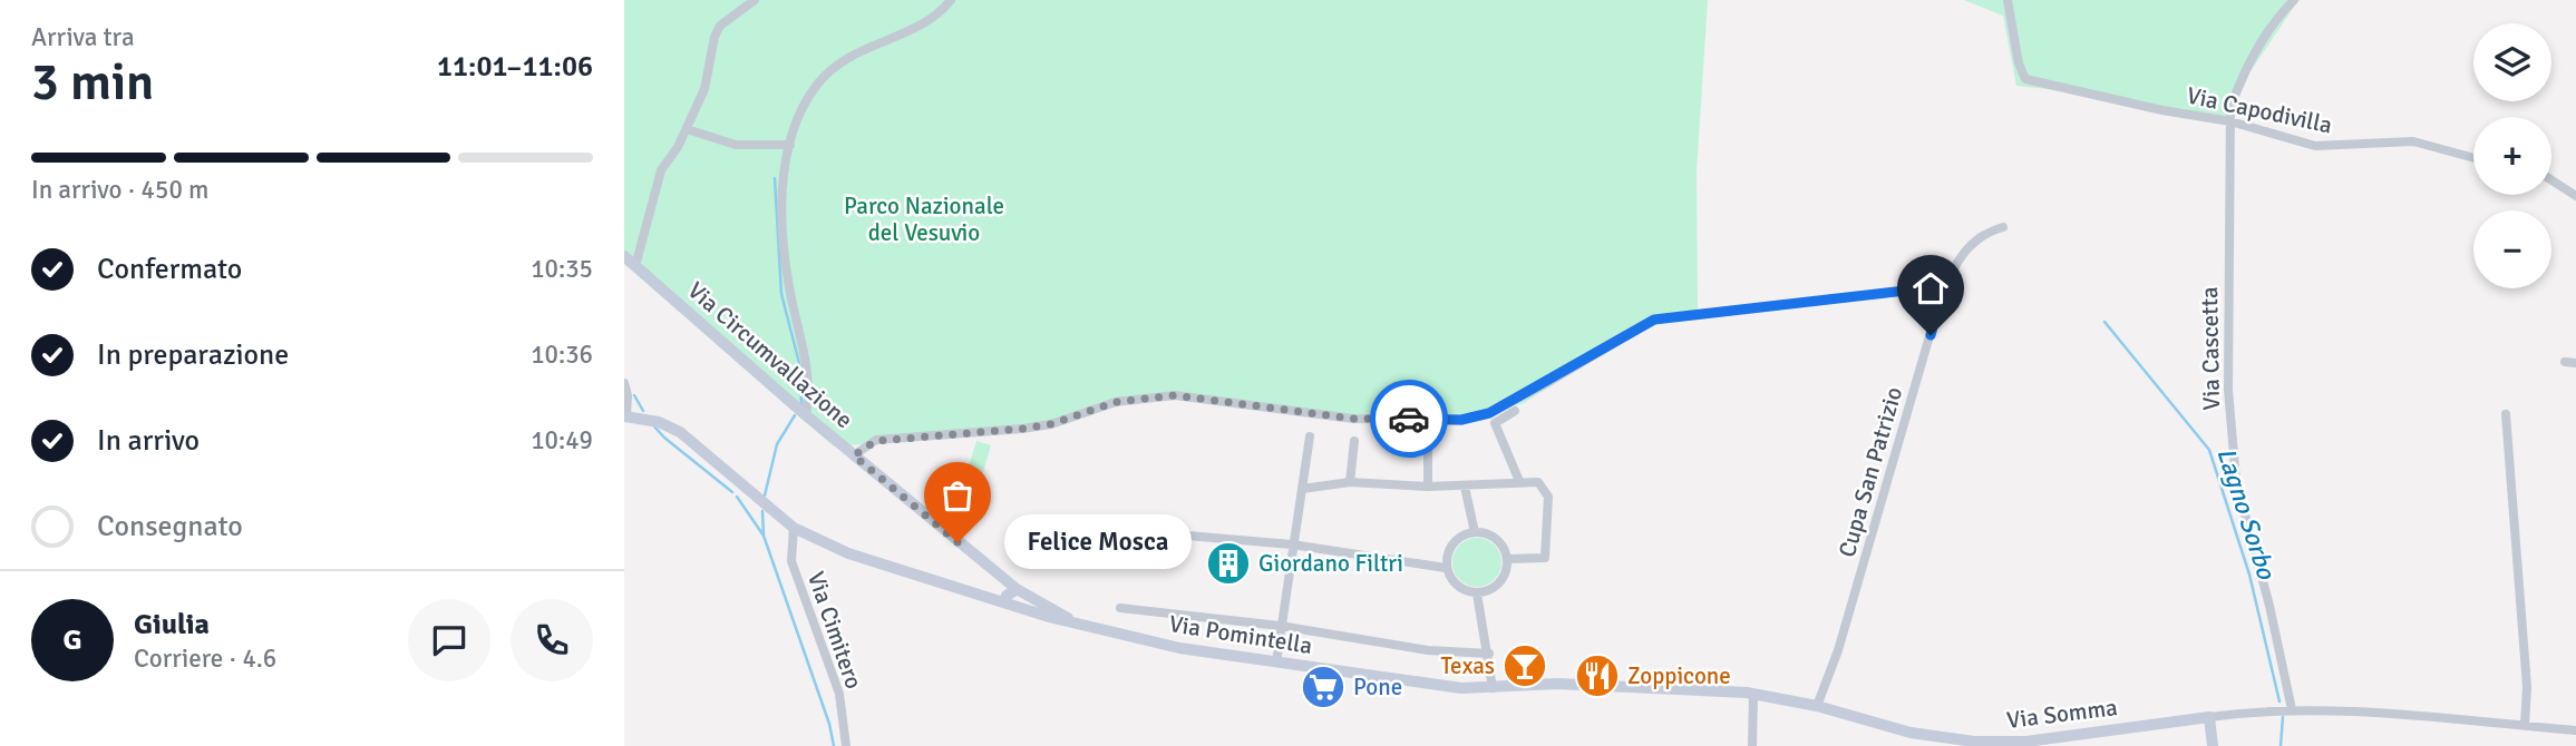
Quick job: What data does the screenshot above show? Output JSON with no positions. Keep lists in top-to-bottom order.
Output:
{
  "streets": {
    "main road": ["Via Circumvallazione", "Via Pomintella", "Via Somma"],
    "street": [
      "Via Capodivilla",
      "Via Cascetta",
      "Cupa San Patrizio",
      "Via Cimitero"
    ]
  },
  "crossings": [
    ["Via Capodivilla", "Via Cascetta"],
    ["Via Cascetta", "Via Somma"],
    ["Via Circumvallazione", "Via Pomintella"],
    ["Cupa San Patrizio", "Via Somma"],
    ["Via Cimitero", "Via Pomintella"],
    ["Via Pomintella", "Via Somma"]
  ],
  "water": ["Lagno Sorbo"],
  "parks": ["Parco Nazionale del Vesuvio"],
  "places": {
    "other": ["Felice Mosca"],
    "building": ["Giordano Filtri"],
    "bar": ["Texas"],
    "restaurant": ["Zoppicone"],
    "supermarket": ["Pone"]
  },
  "page": {
    "heading": ["3 min", "Arriva tra", "11:01–11:06"],
    "panel": ["Giulia", "Corriere · 4.6"],
    "map_buttons": ["+", "−"],
    "bar": "In arrivo · 450 m",
    "list": [
      ["Confermato", "10:35"],
      ["In preparazione", "10:36"],
      ["In arrivo", "10:49"],
      "Consegnato"
    ],
    "bubble": "Felice Mosca",
    "round": "G"
  }
}
